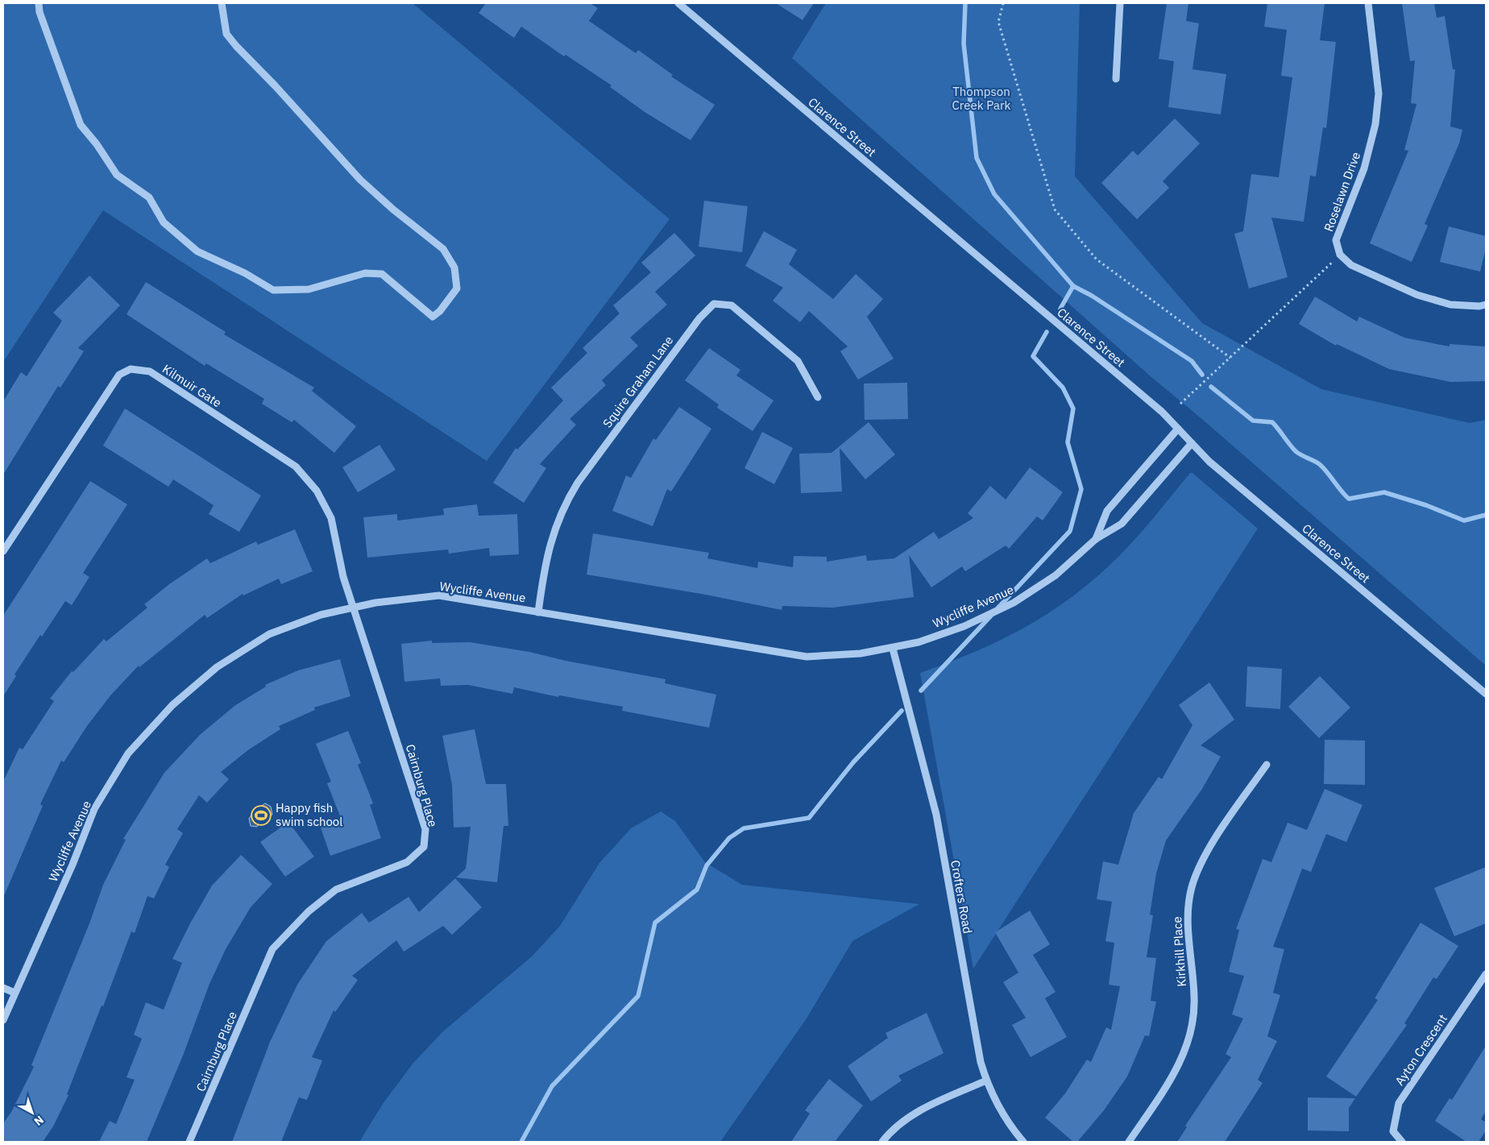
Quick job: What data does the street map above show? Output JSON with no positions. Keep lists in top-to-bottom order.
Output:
{
  "streets": {
    "street": [
      "Clarence Street",
      "Roselawn Drive",
      "Squire Graham Lane",
      "Kilmuir Gate",
      "Wycliffe Avenue",
      "Cairnburg Place",
      "Crofters Road",
      "Kirkhill Place",
      "Ayton Crescent"
    ]
  },
  "crossings": [
    ["Clarence Street", "Wycliffe Avenue"],
    ["Squire Graham Lane", "Wycliffe Avenue"],
    ["Kilmuir Gate", "Wycliffe Avenue"],
    ["Kilmuir Gate", "Cairnburg Place"],
    ["Wycliffe Avenue", "Cairnburg Place"],
    ["Wycliffe Avenue", "Crofters Road"]
  ],
  "parks": ["Thompson Creek Park"],
  "places": {
    "sports": ["Happy fish swim school"]
  },
  "north": "bottom right"
}
